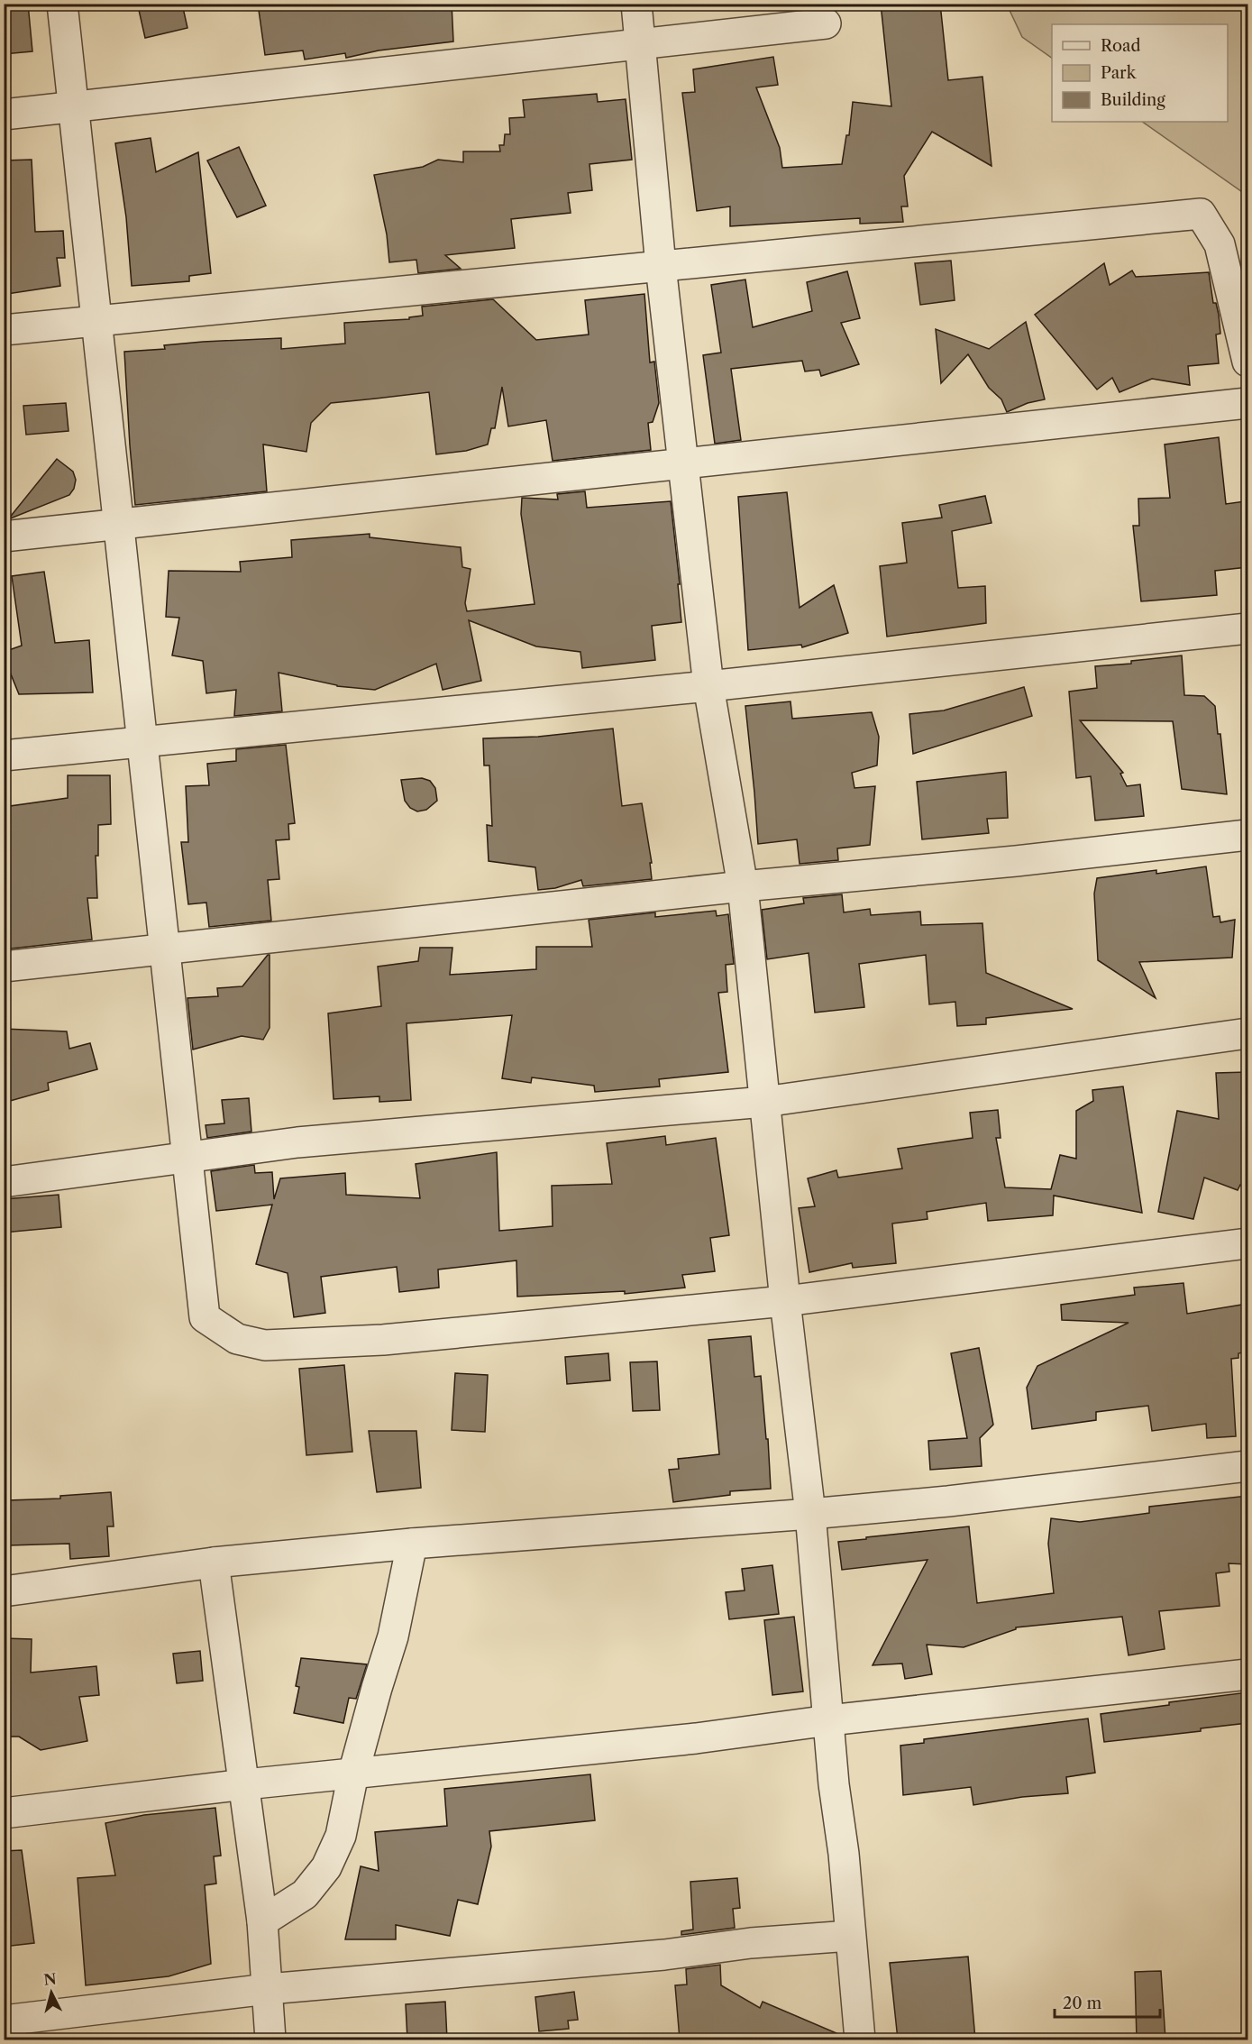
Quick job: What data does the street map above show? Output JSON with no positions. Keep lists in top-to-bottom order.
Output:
{
  "legend": ["Road", "Park", "Building"],
  "scale_bar": "20 m",
  "north": "top"
}
